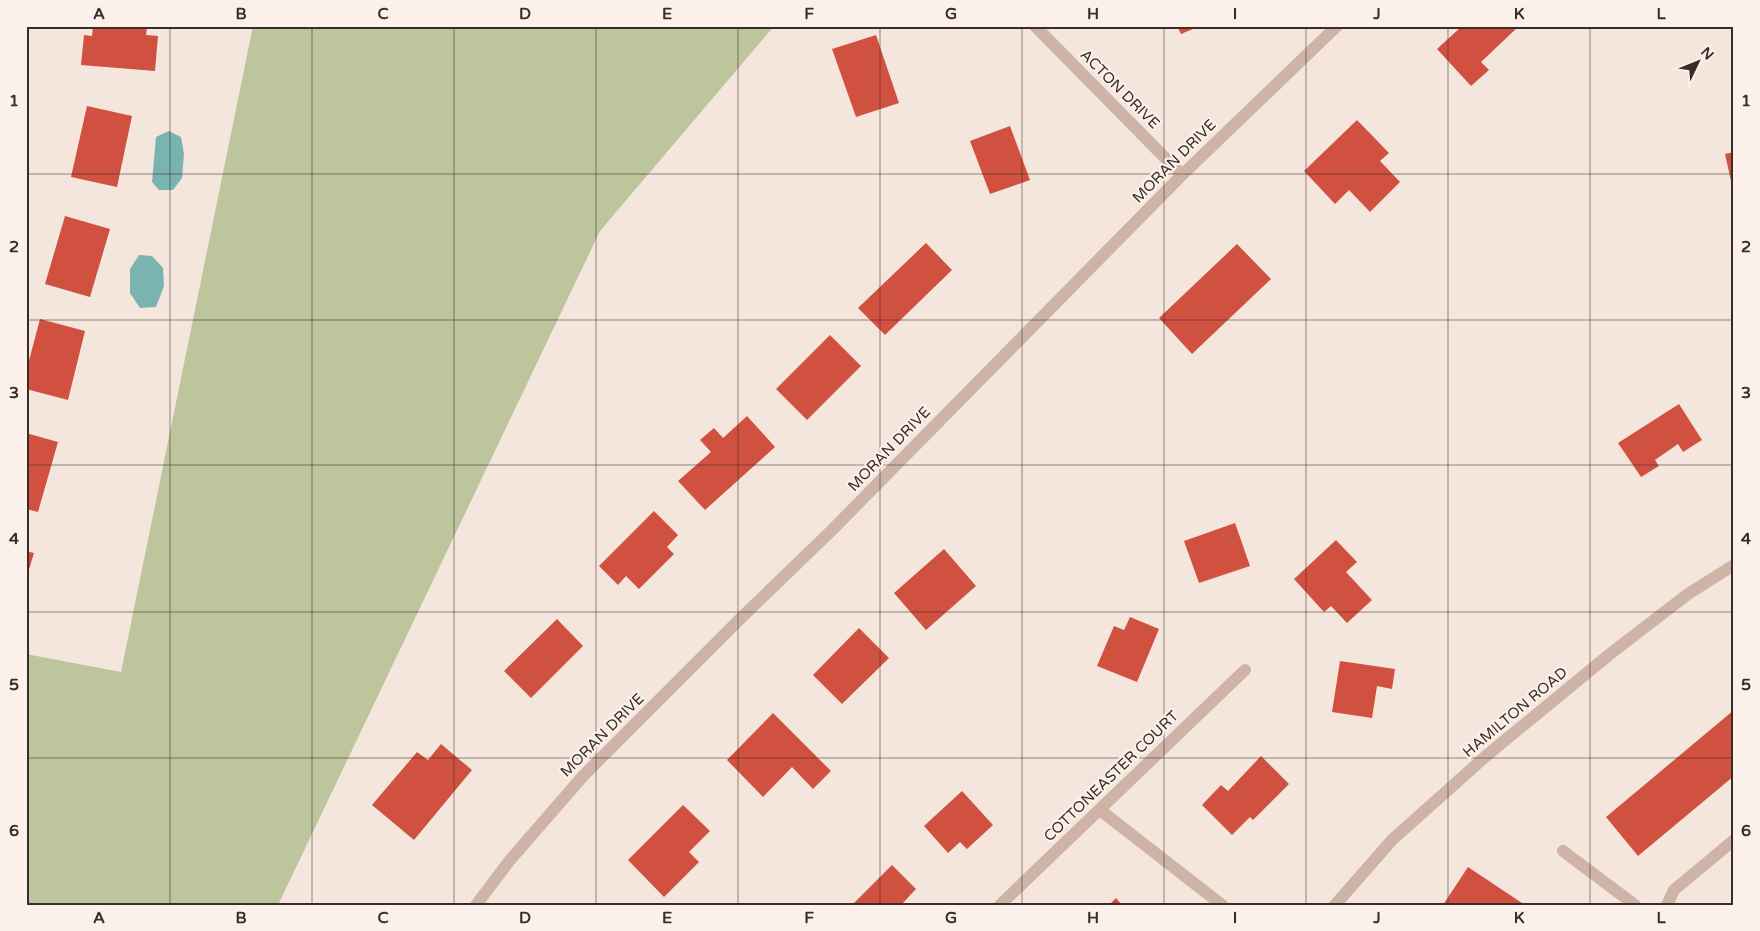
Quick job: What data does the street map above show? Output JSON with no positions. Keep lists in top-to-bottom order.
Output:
{
  "streets": {
    "street": [
      "ACTON DRIVE",
      "MORAN DRIVE",
      "HAMILTON ROAD",
      "COTTONEASTER COURT"
    ]
  },
  "crossings": [
    ["ACTON DRIVE", "MORAN DRIVE"]
  ],
  "north": "top right",
  "grid": {
    "columns": [
      "A",
      "B",
      "C",
      "D",
      "E",
      "F",
      "G",
      "H",
      "I",
      "J",
      "K",
      "L"
    ],
    "rows": [
      "1",
      "2",
      "3",
      "4",
      "5",
      "6"
    ]
  }
}
